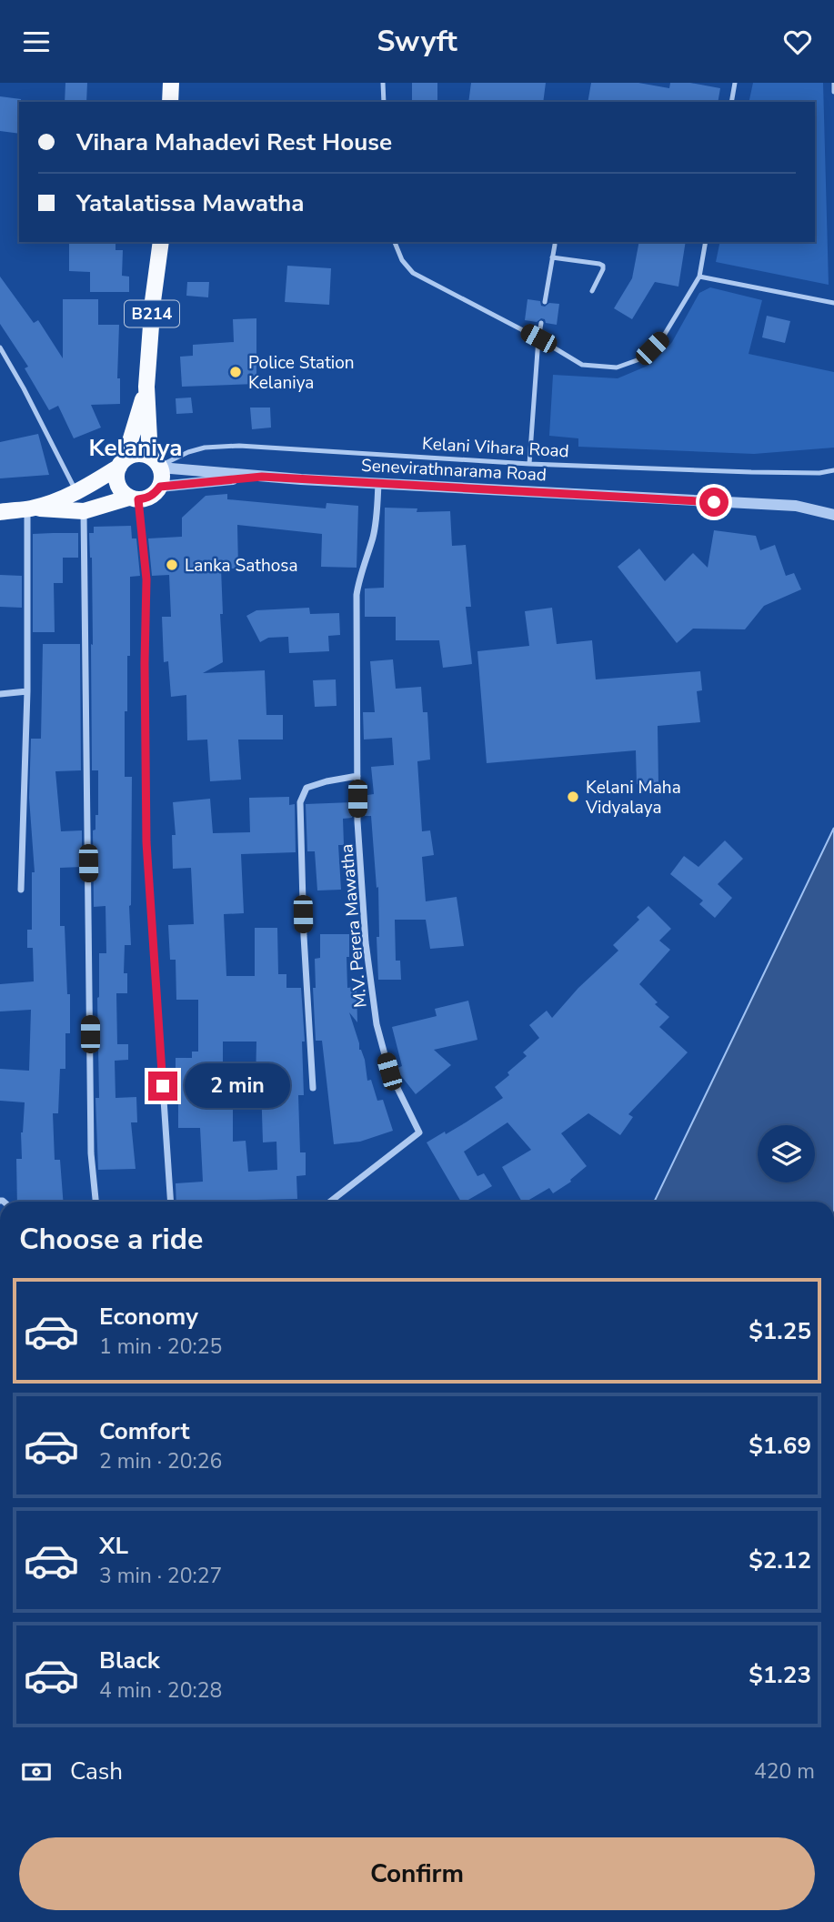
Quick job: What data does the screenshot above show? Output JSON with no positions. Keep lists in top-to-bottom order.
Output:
{
  "streets": {
    "main road": ["B214"],
    "street": ["Senevirathnarama Road", "M.V. Perera Mawatha"],
    "lane": ["Kelani Vihara Road"]
  },
  "crossings": [
    ["B214", "Kelani Vihara Road"],
    ["B214", "Senevirathnarama Road"],
    ["Kelani Vihara Road", "Senevirathnarama Road"],
    ["Senevirathnarama Road", "M.V. Perera Mawatha"]
  ],
  "districts": ["Kelaniya"],
  "places": ["Police Station Kelaniya", "Lanka Sathosa", "Kelani Maha Vidyalaya"],
  "page": {
    "header": "Swyft",
    "banner": ["Vihara Mahadevi Rest House", "Yatalatissa Mawatha"],
    "bubble": "2 min",
    "heading": "Choose a ride",
    "list": [
      {
        "name": "Economy",
        "note": "1 min · 20:25",
        "value": "$1.25"
      },
      {
        "name": "Comfort",
        "note": "2 min · 20:26",
        "value": "$1.69"
      },
      {
        "name": "XL",
        "note": "3 min · 20:27",
        "value": "$2.12"
      },
      {
        "name": "Black",
        "note": "4 min · 20:28",
        "value": "$1.23"
      }
    ],
    "pay": ["Cash", "420 m"],
    "buttons": "Confirm"
  }
}
